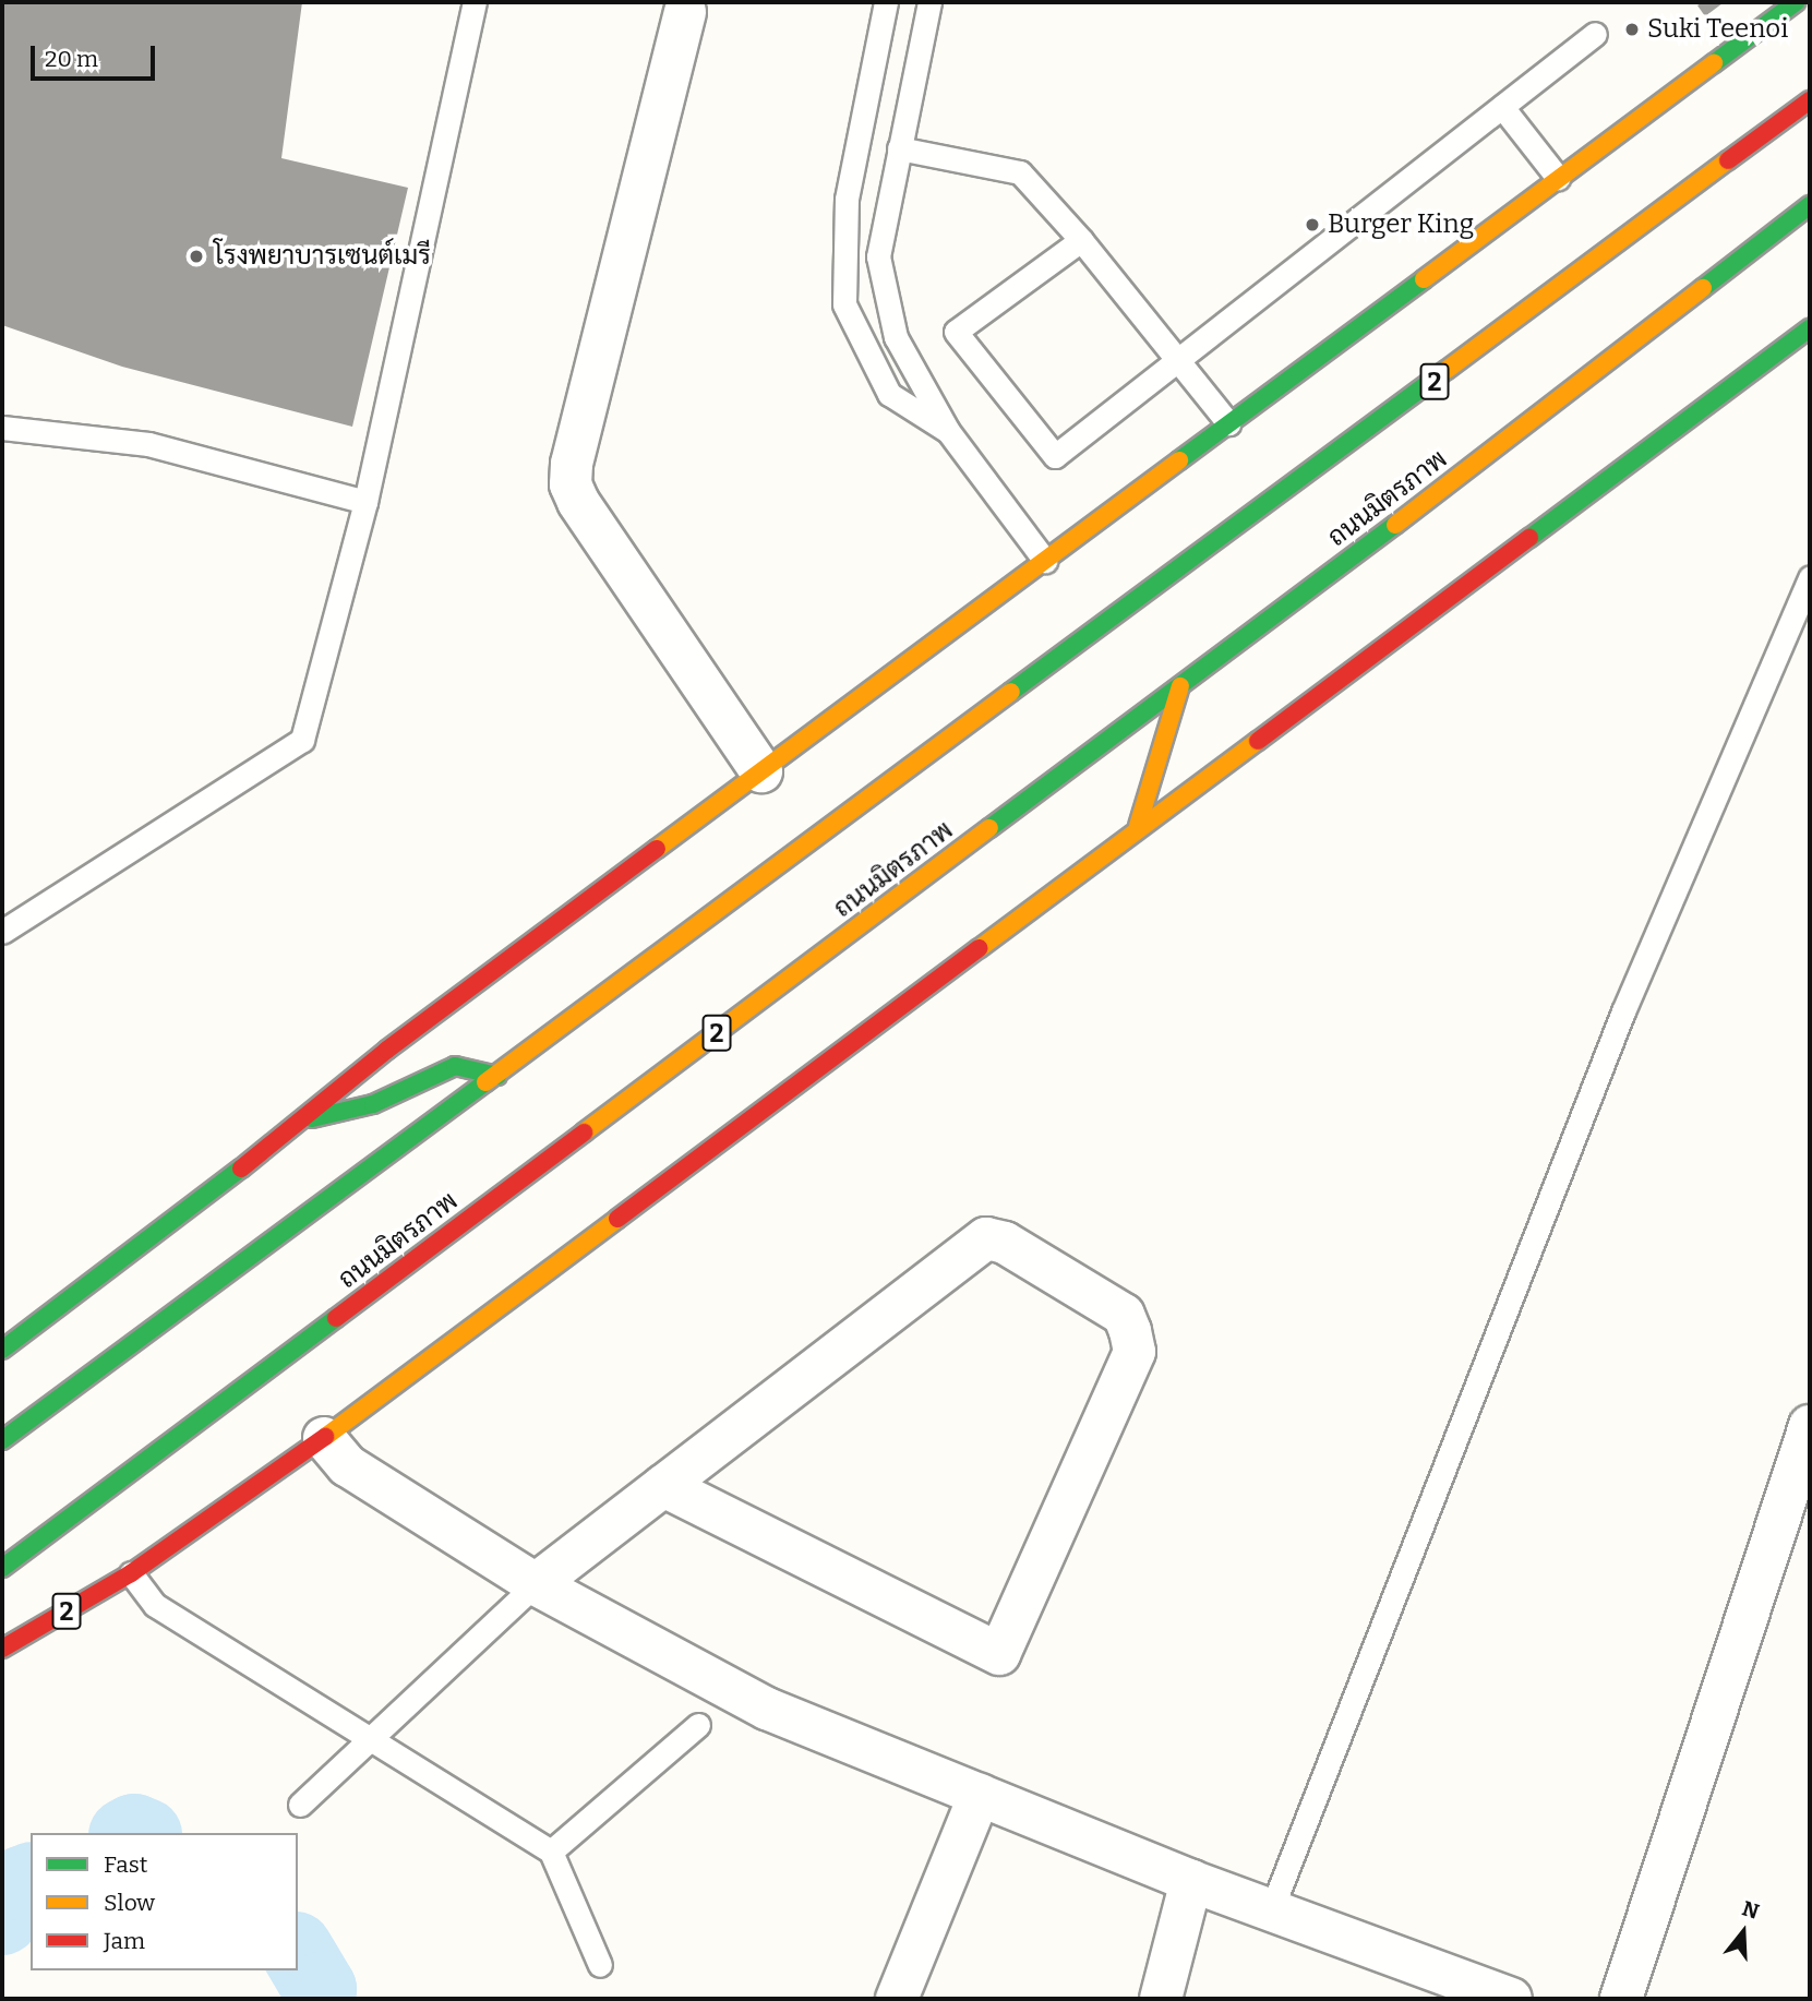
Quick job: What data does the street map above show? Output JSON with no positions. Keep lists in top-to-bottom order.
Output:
{
  "streets": {
    "highway": ["2", "ถนนมิตรภาพ"]
  },
  "places": ["Suki Teenoi", "Burger King", "โรงพยาบารเซนต์เมรี"],
  "legend": ["Fast", "Slow", "Jam"],
  "scale_bar": "20 m",
  "north": "top"
}
